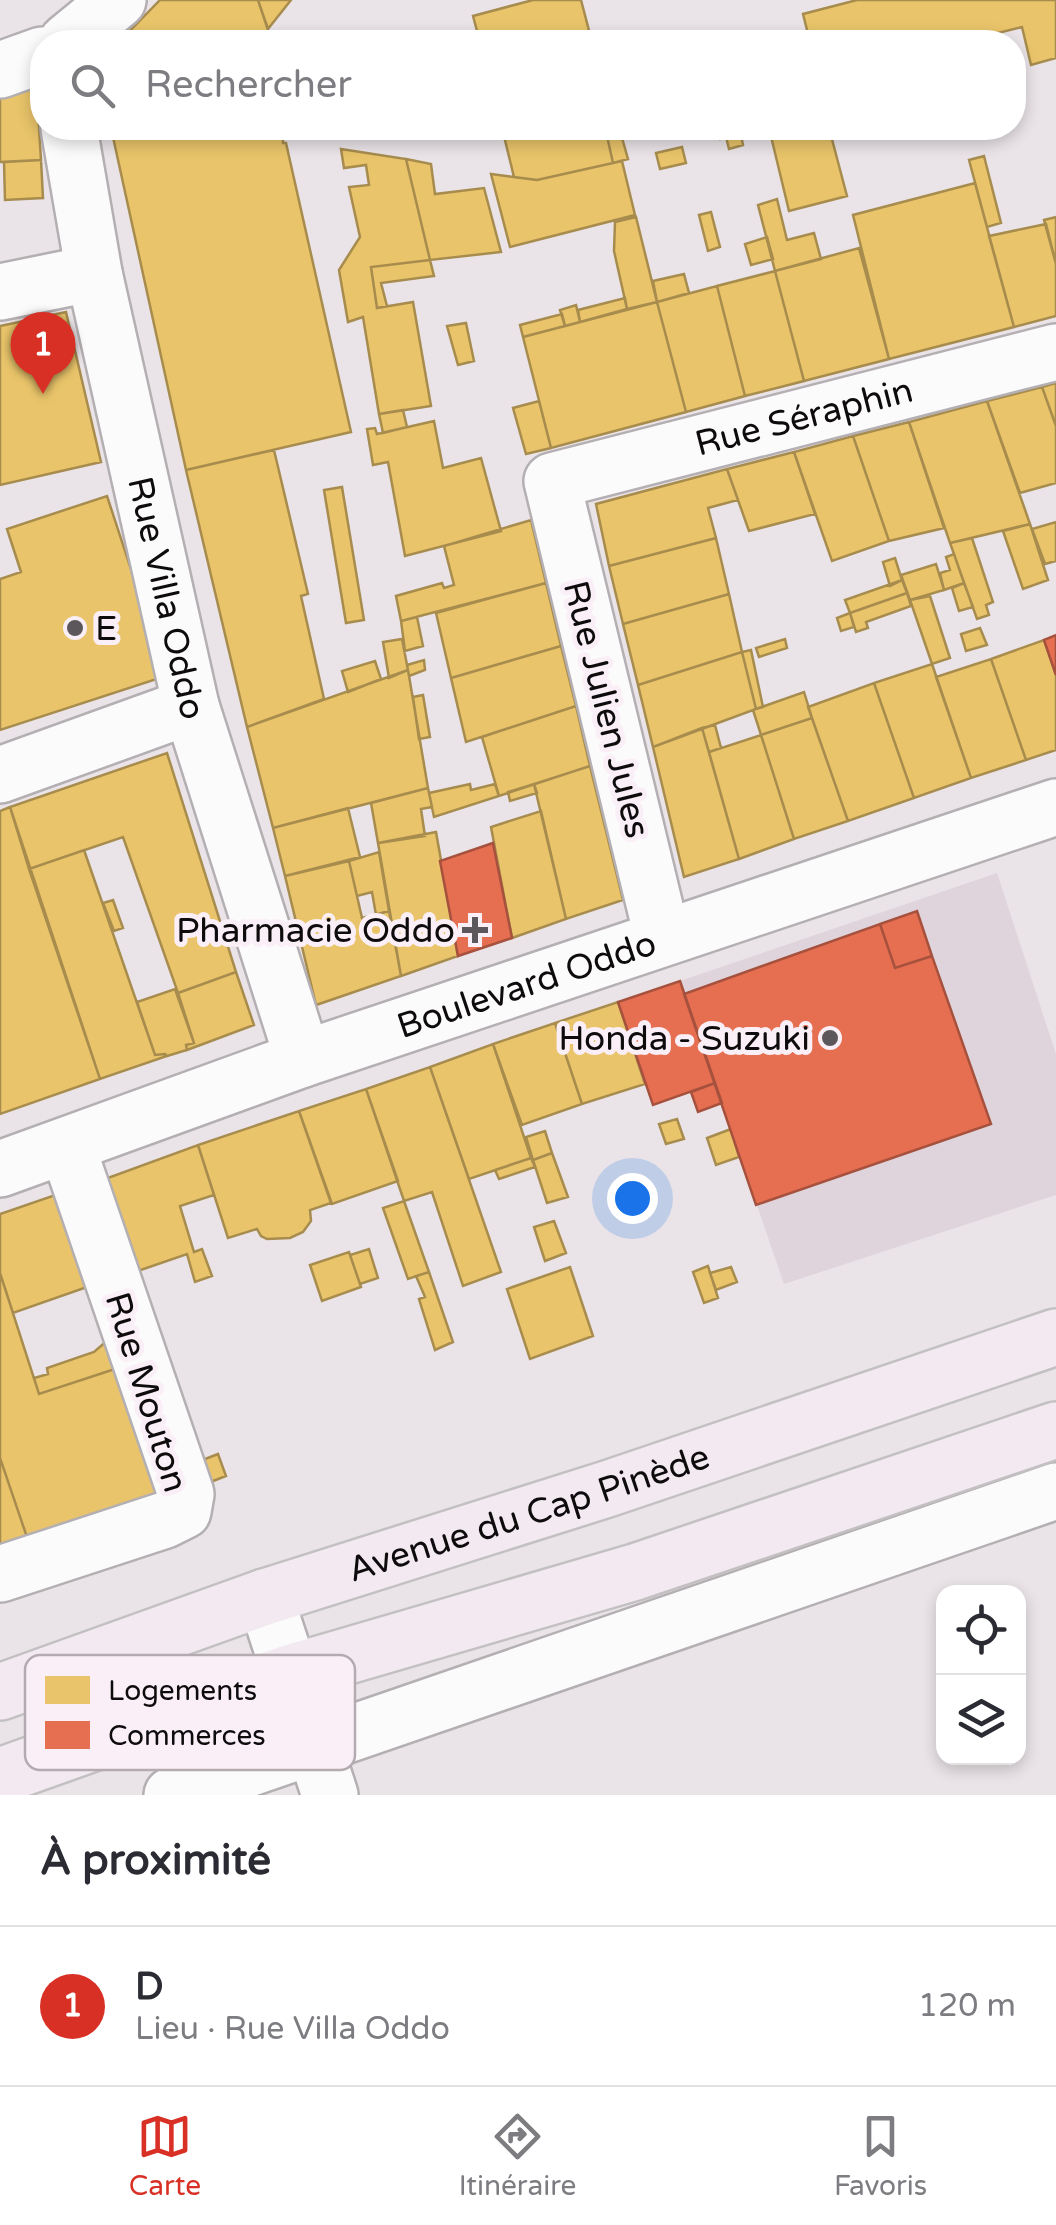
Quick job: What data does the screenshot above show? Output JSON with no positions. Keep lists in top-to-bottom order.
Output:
{
  "streets": {
    "main road": ["Avenue du Cap Pinède"],
    "street": [
      "Rue Séraphin",
      "Rue Villa Oddo",
      "Rue Julien Jules",
      "Boulevard Oddo",
      "Rue Mouton"
    ]
  },
  "crossings": [
    ["Rue Séraphin", "Rue Julien Jules"],
    ["Rue Villa Oddo", "Boulevard Oddo"],
    ["Rue Julien Jules", "Boulevard Oddo"],
    ["Boulevard Oddo", "Rue Mouton"]
  ],
  "places": {
    "other": ["E", "Honda - Suzuki"],
    "health": ["Pharmacie Oddo"]
  },
  "legend": ["Logements", "Commerces"],
  "page": {
    "search": "Rechercher",
    "pins": "1",
    "heading": "À proximité",
    "list": [
      {
        "mark": "1",
        "name": "D",
        "note": "Lieu · Rue Villa Oddo",
        "value": "120 m"
      }
    ],
    "nav": ["Carte", "Itinéraire", "Favoris"]
  }
}
